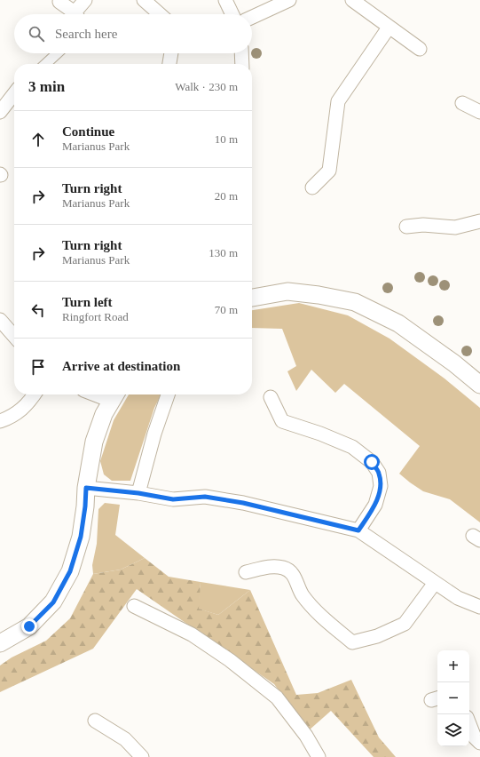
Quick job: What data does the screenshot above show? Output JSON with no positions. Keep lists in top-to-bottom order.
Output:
{
  "page": {
    "search": "Search here",
    "heading": ["3 min", "Walk · 230 m"],
    "list": [
      ["Continue", "Marianus Park", "10 m"],
      ["Turn right", "Marianus Park", "20 m"],
      ["Turn right", "Marianus Park", "130 m"],
      ["Turn left", "Ringfort Road", "70 m"],
      "Arrive at destination"
    ],
    "map_buttons": ["+", "−"]
  }
}
